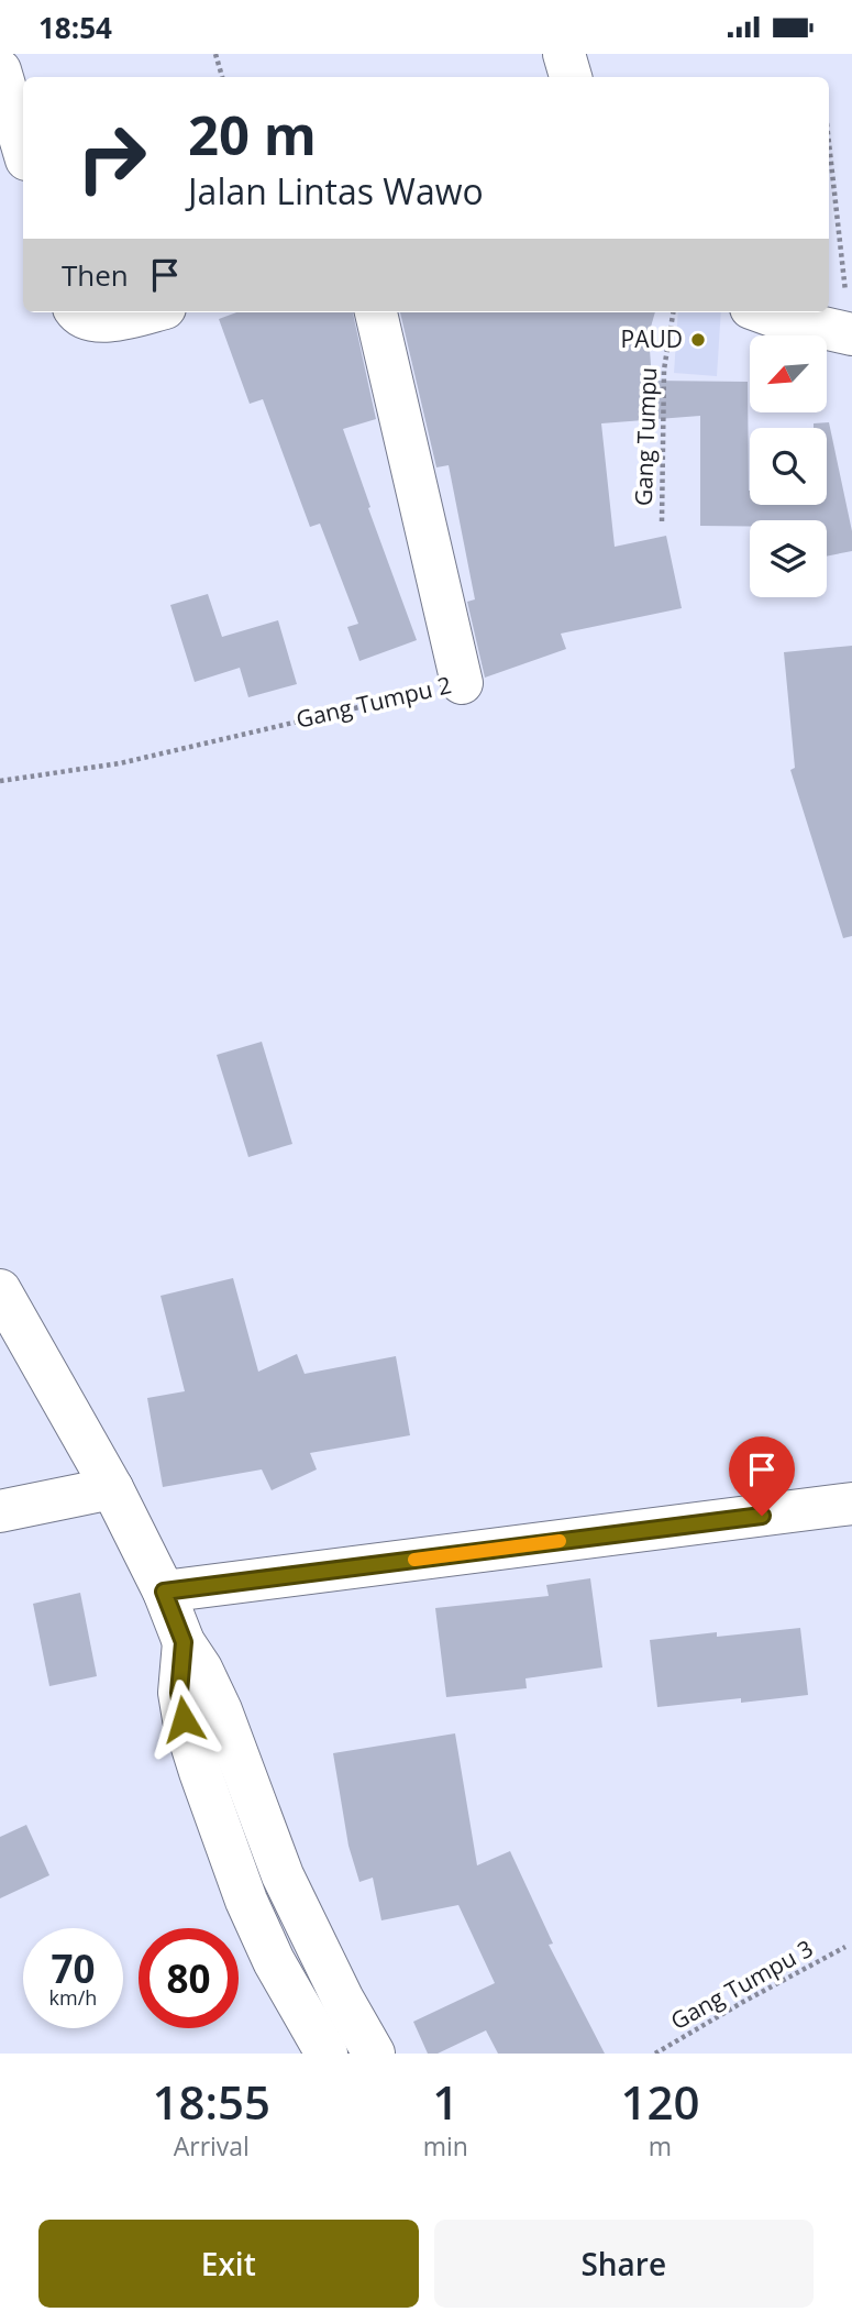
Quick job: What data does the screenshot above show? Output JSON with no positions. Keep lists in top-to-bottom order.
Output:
{
  "streets": {
    "main road": ["Gang Tumpu 2"],
    "path": ["Gang Tumpu", "Gang Tumpu 3"]
  },
  "places": ["PAUD"],
  "north": "bottom left",
  "page": {
    "status": "18:54",
    "turn": ["20 m", "Jalan Lintas Wawo"],
    "then": "Then",
    "speed": "70 km/h",
    "limit": "80",
    "eta": [
      "18:55",
      "Arrival",
      "1",
      "min",
      "120",
      "m"
    ],
    "buttons": ["Exit", "Share"]
  }
}
